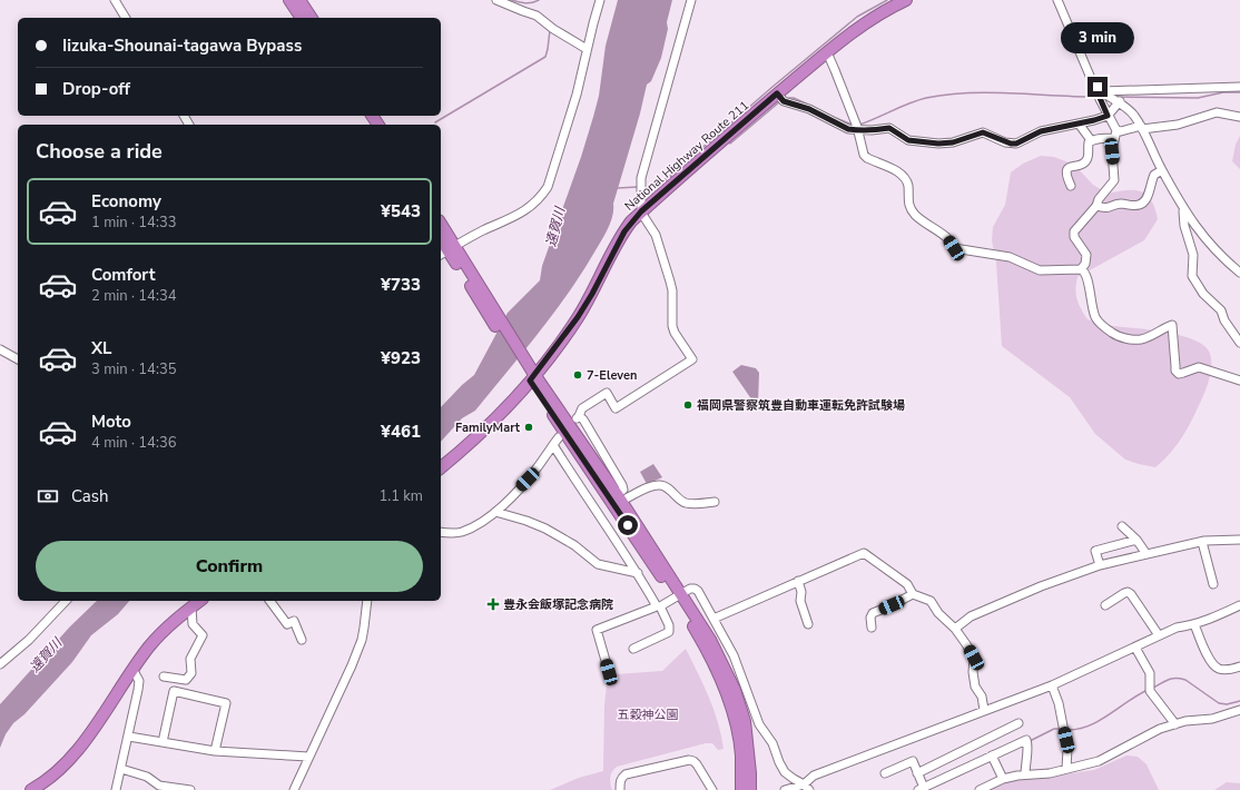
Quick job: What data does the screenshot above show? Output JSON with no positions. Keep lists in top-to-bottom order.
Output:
{
  "streets": {
    "highway": ["National Highway Route 211"]
  },
  "water": ["遠賀川"],
  "parks": ["五穀神公園"],
  "places": {
    "other": ["7-Eleven", "福岡県警察筑豊自動車運転免許試験場", "FamilyMart"],
    "health": ["豊永会飯塚記念病院"]
  },
  "page": {
    "banner": ["Iizuka-Shounai-tagawa Bypass", "Drop-off"],
    "bubble": "3 min",
    "heading": "Choose a ride",
    "list": [
      {
        "name": "Economy",
        "note": "1 min · 14:33",
        "value": "¥543"
      },
      {
        "name": "Comfort",
        "note": "2 min · 14:34",
        "value": "¥733"
      },
      {
        "name": "XL",
        "note": "3 min · 14:35",
        "value": "¥923"
      },
      {
        "name": "Moto",
        "note": "4 min · 14:36",
        "value": "¥461"
      }
    ],
    "pay": ["Cash", "1.1 km"],
    "buttons": "Confirm"
  }
}
